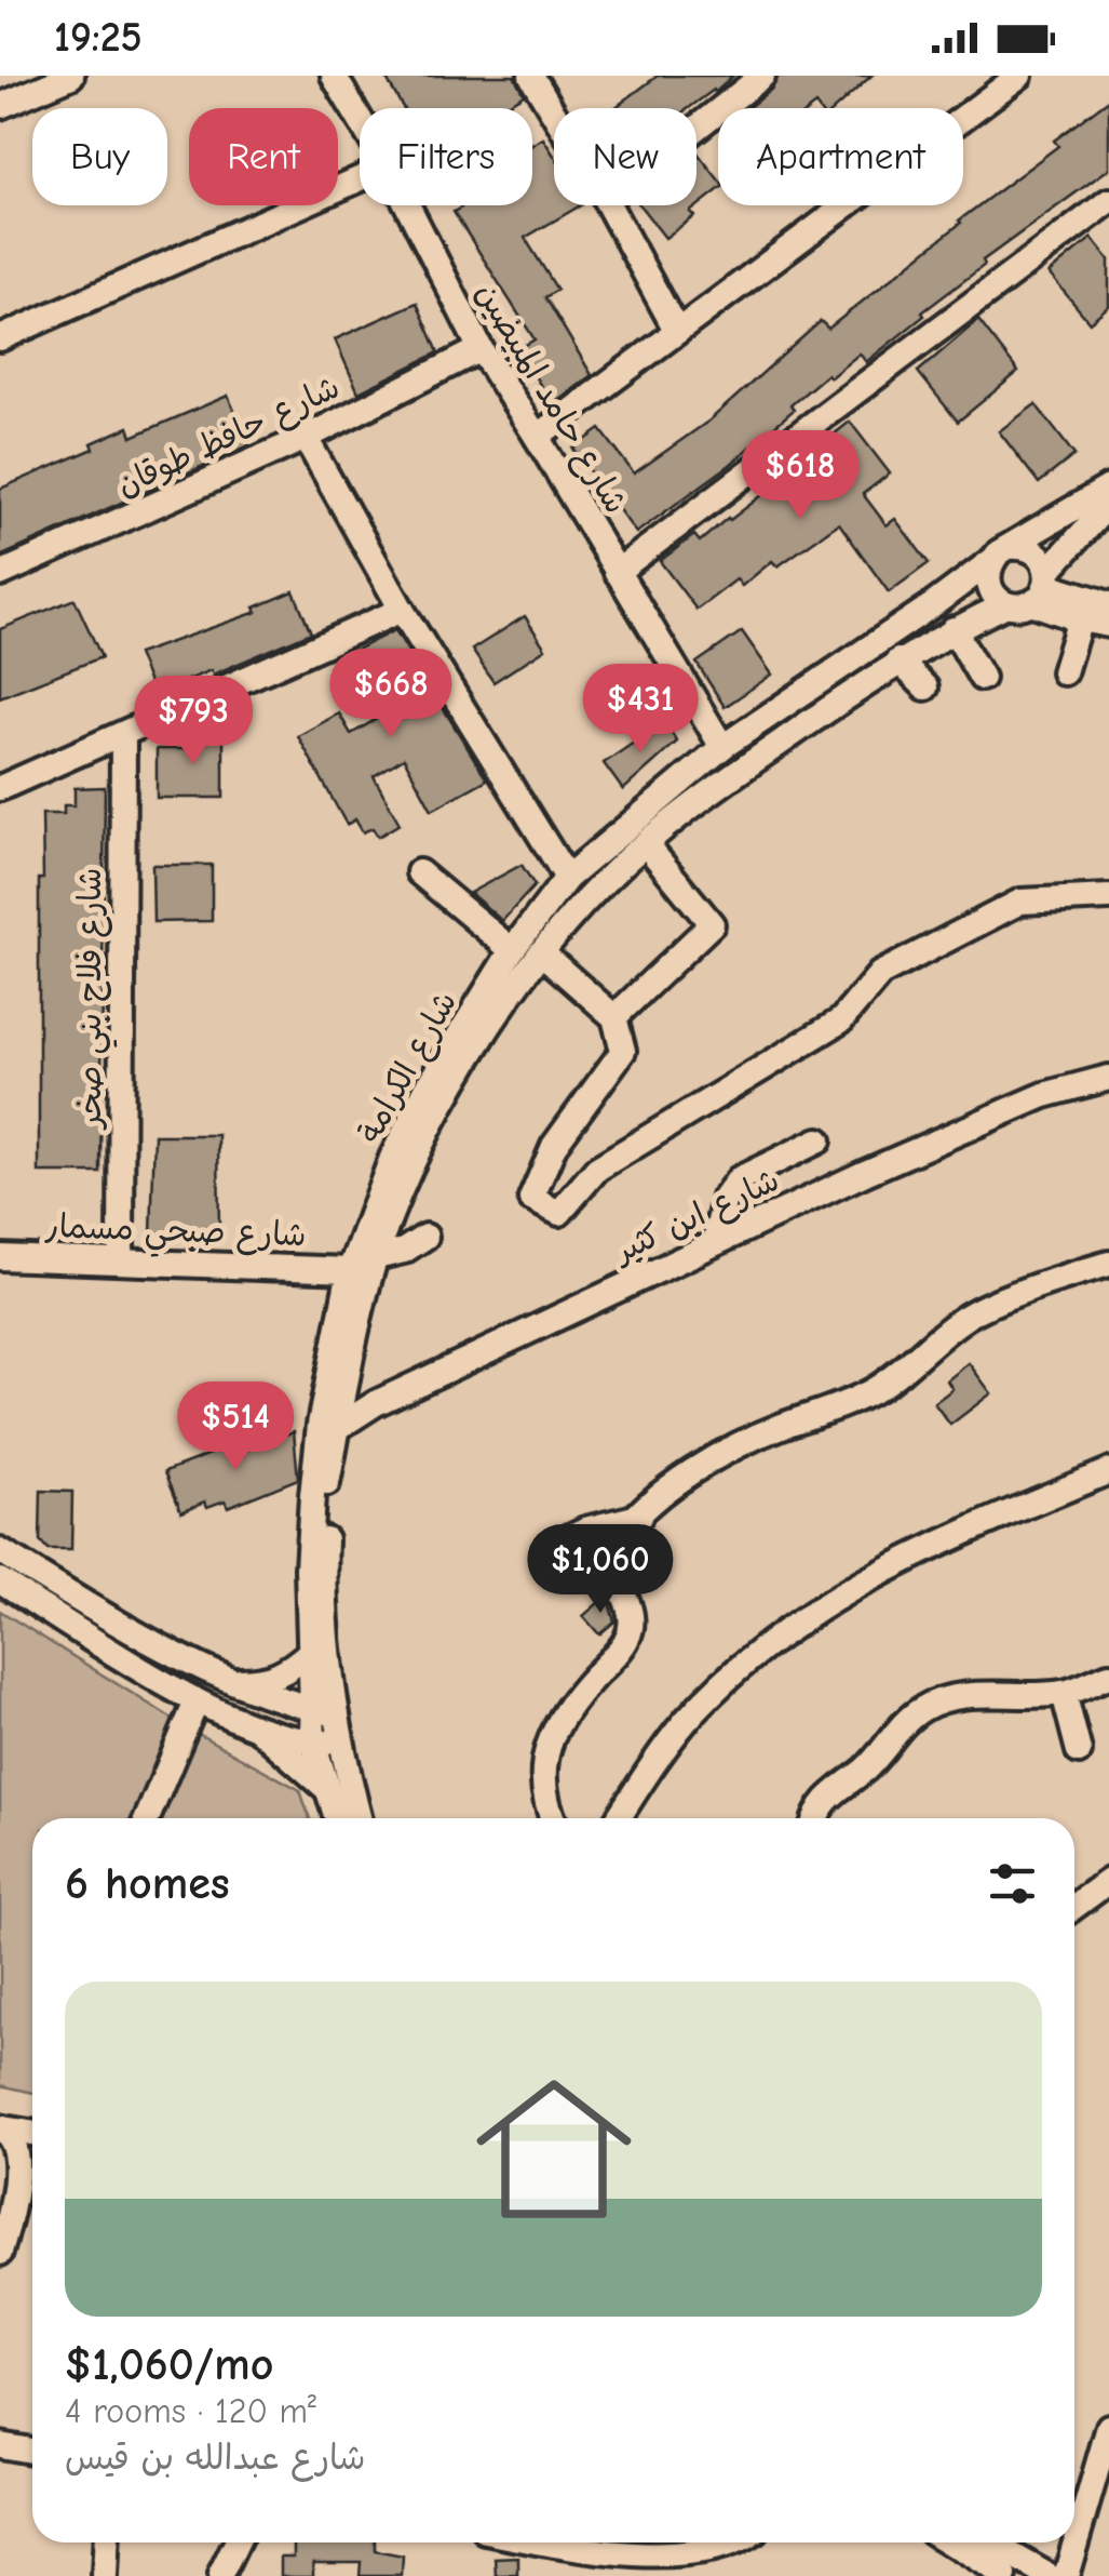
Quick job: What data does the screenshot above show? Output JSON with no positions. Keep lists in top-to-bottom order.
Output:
{
  "streets": {
    "street": [
      "شارع حامد المبيضين",
      "شارع حافظ طوقان",
      "شارع فلاح بني صخر",
      "شارع الكرامة",
      "شارع ابن كثير",
      "شارع صبحي مسمار"
    ]
  },
  "crossings": [
    ["شارع حامد المبيضين", "شارع حافظ طوقان"],
    ["شارع حامد المبيضين", "شارع الكرامة"],
    ["شارع فلاح بني صخر", "شارع صبحي مسمار"],
    ["شارع الكرامة", "شارع ابن كثير"],
    ["شارع الكرامة", "شارع صبحي مسمار"]
  ],
  "page": {
    "status": "19:25",
    "chip": [
      "Buy",
      "Rent",
      "Filters",
      "New",
      "Apartment"
    ],
    "price": [
      "$618",
      "$668",
      "$431",
      "$793",
      "$514",
      "$1,060"
    ],
    "heading": "6 homes",
    "list": [
      {
        "name": "$1,060/mo",
        "note": "4 rooms · 120 m² · شارع عبدالله بن قيس"
      }
    ]
  }
}
